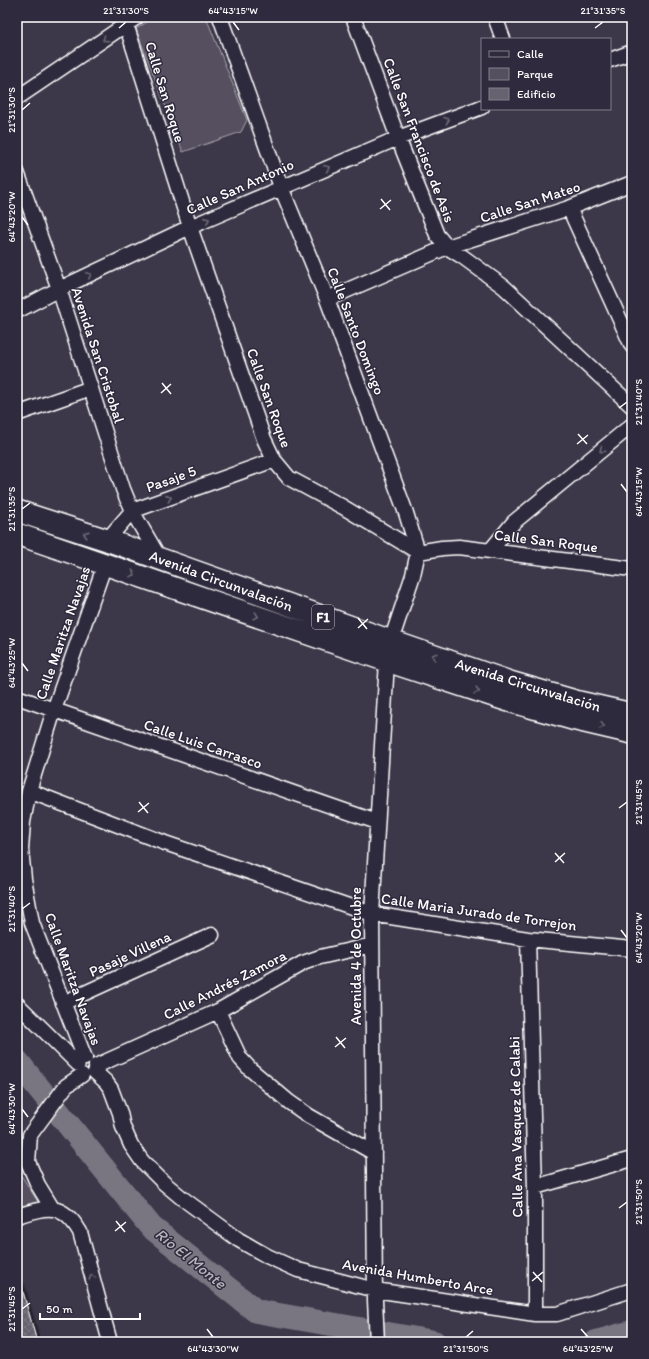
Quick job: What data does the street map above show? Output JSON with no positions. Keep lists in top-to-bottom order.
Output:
{
  "streets": {
    "highway": ["Avenida Circunvalación", "F1"],
    "street": [
      "Calle San Roque",
      "Calle San Francisco de Asis",
      "Calle San Antonio",
      "Calle San Mateo",
      "Calle Santo Domingo",
      "Avenida San Cristobal",
      "Pasaje 5",
      "Calle Maritza Navajas",
      "Calle Luis Carrasco",
      "Calle Maria Jurado de Torrejon",
      "Pasaje Villena",
      "Avenida 4 de Octubre",
      "Calle Andrés Zamora",
      "Calle Ana Vasquez de Calabi",
      "Avenida Humberto Arce"
    ]
  },
  "crossings": [
    ["Calle San Roque", "Calle San Antonio"],
    ["Calle San Roque", "Calle Santo Domingo"],
    ["Calle San Roque", "Pasaje 5"],
    ["Calle San Francisco de Asis", "Calle San Antonio"],
    ["Calle San Francisco de Asis", "Calle San Mateo"],
    ["Calle San Antonio", "Calle Santo Domingo"],
    ["Calle San Antonio", "Avenida San Cristobal"],
    ["Calle San Mateo", "Calle Santo Domingo"],
    ["Calle Santo Domingo", "Avenida Circunvalación"],
    ["Calle Santo Domingo", "Avenida 4 de Octubre"],
    ["Avenida San Cristobal", "Pasaje 5"],
    ["Avenida Circunvalación", "Calle Maritza Navajas"],
    ["Avenida Circunvalación", "Avenida 4 de Octubre"],
    ["Calle Maritza Navajas", "Calle Luis Carrasco"],
    ["Calle Maritza Navajas", "Calle Maria Jurado de Torrejon"],
    ["Calle Maritza Navajas", "Pasaje Villena"],
    ["Calle Maritza Navajas", "Calle Andrés Zamora"],
    ["Calle Maritza Navajas", "Avenida Humberto Arce"],
    ["Calle Luis Carrasco", "Avenida 4 de Octubre"],
    ["Calle Maria Jurado de Torrejon", "Avenida 4 de Octubre"],
    ["Calle Maria Jurado de Torrejon", "Calle Ana Vasquez de Calabi"],
    ["Avenida 4 de Octubre", "Calle Andrés Zamora"],
    ["Avenida 4 de Octubre", "Avenida Humberto Arce"],
    ["Calle Andrés Zamora", "Avenida Humberto Arce"],
    ["Calle Ana Vasquez de Calabi", "Avenida Humberto Arce"]
  ],
  "one_way": ["Calle San Antonio", "Pasaje 5"],
  "water": ["Río El Monte"],
  "legend": ["Calle", "Parque", "Edificio"],
  "scale_bar": "50 m",
  "coordinates": [
    "21°31'30\"S",
    "64°43'15\"W",
    "21°31'35\"S",
    "64°43'20\"W",
    "21°31'40\"S",
    "64°43'25\"W",
    "21°31'45\"S",
    "64°43'30\"W",
    "21°31'50\"S"
  ]
}
